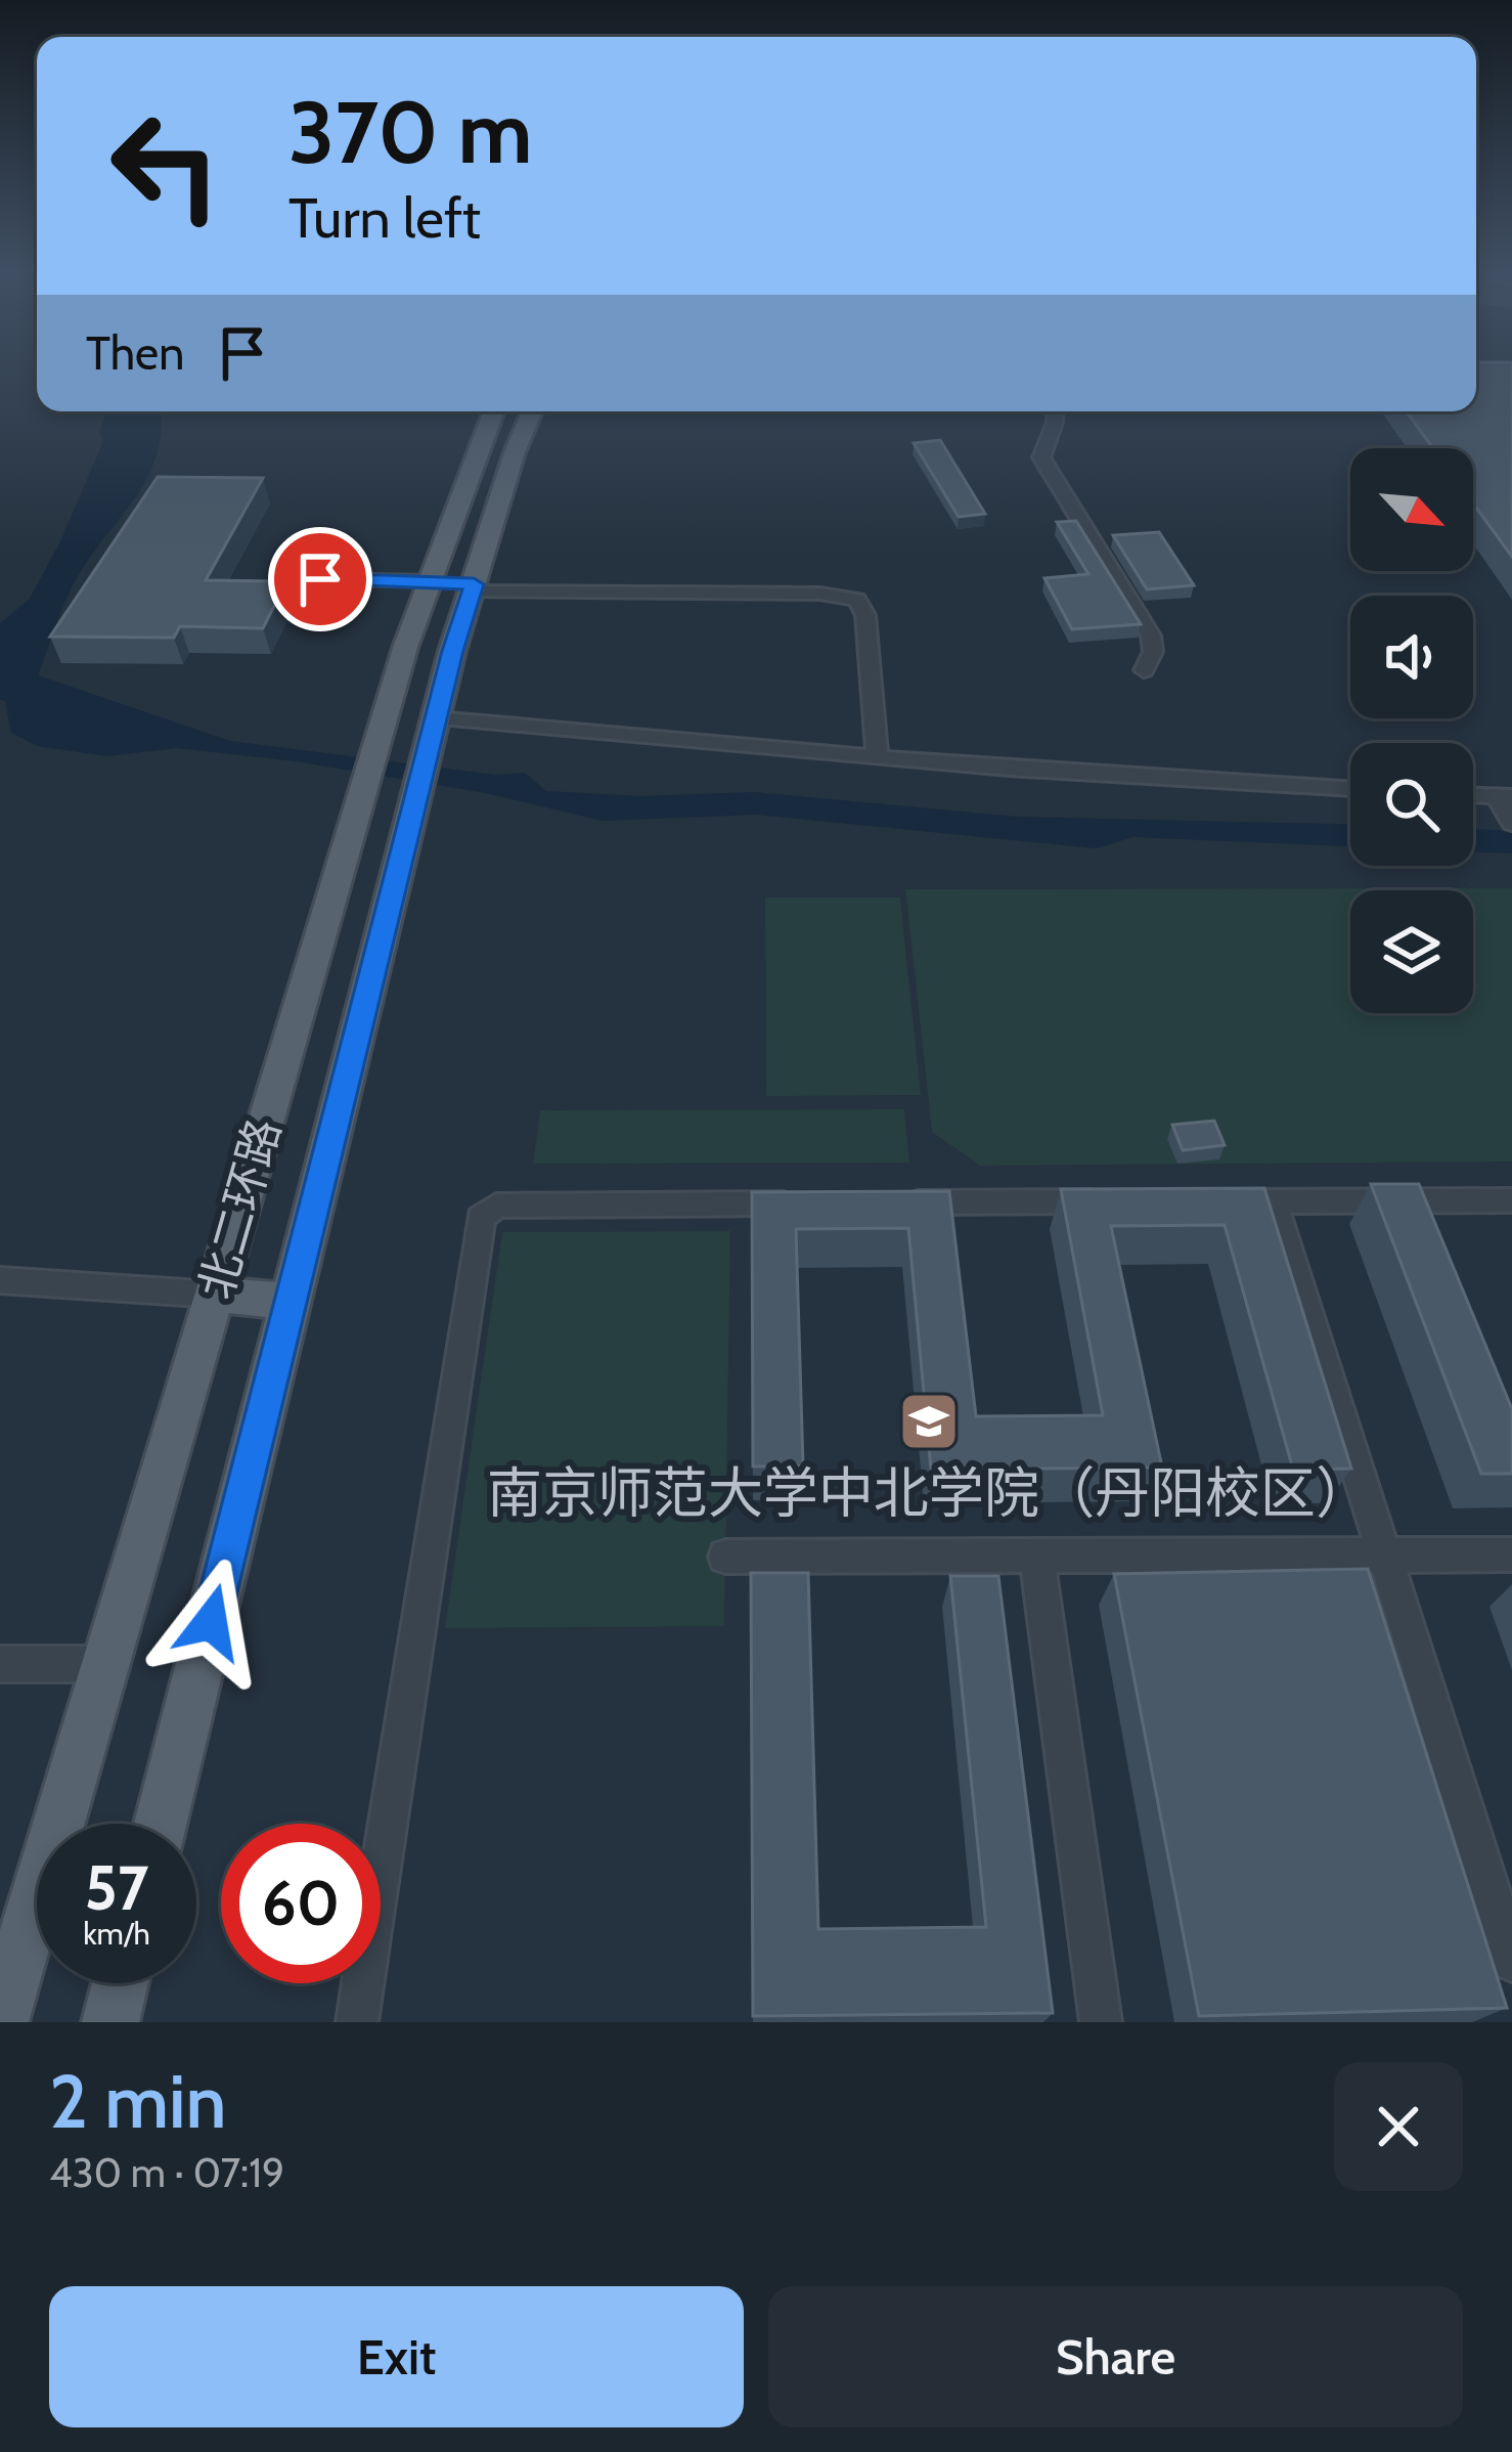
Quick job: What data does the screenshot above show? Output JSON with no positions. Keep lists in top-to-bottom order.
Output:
{
  "streets": {
    "main road": ["北二环路"]
  },
  "places": {
    "school or university": ["南京师范大学中北学院（丹阳校区）"]
  },
  "north": "bottom right",
  "page": {
    "turn": ["370 m", "Turn left"],
    "then": "Then",
    "speed": "57 km/h",
    "limit": "60",
    "heading": ["2 min", "430 m · 07:19"],
    "buttons": ["Exit", "Share"]
  }
}
